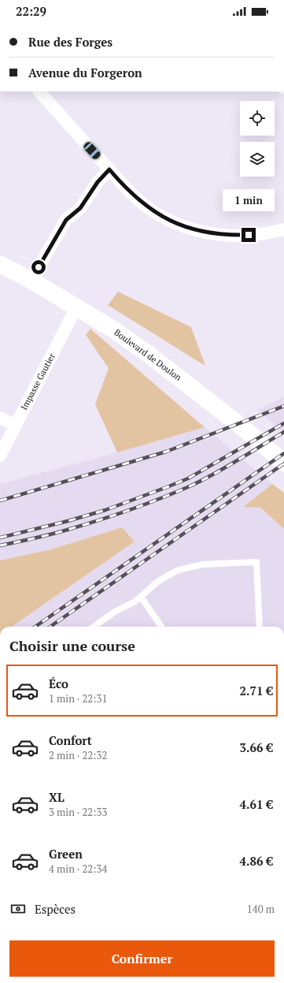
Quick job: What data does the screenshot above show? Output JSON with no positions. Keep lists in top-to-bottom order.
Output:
{
  "streets": {
    "main road": ["Boulevard de Doulon"],
    "street": ["Impasse Gautier"]
  },
  "crossings": [
    ["Boulevard de Doulon", "Impasse Gautier"]
  ],
  "page": {
    "status": "22:29",
    "banner": ["Rue des Forges", "Avenue du Forgeron"],
    "bubble": "1 min",
    "heading": "Choisir une course",
    "list": [
      {
        "name": "Éco",
        "note": "1 min · 22:31",
        "value": "2.71 €"
      },
      {
        "name": "Confort",
        "note": "2 min · 22:32",
        "value": "3.66 €"
      },
      {
        "name": "XL",
        "note": "3 min · 22:33",
        "value": "4.61 €"
      },
      {
        "name": "Green",
        "note": "4 min · 22:34",
        "value": "4.86 €"
      }
    ],
    "pay": ["Espèces", "140 m"],
    "buttons": "Confirmer"
  }
}
